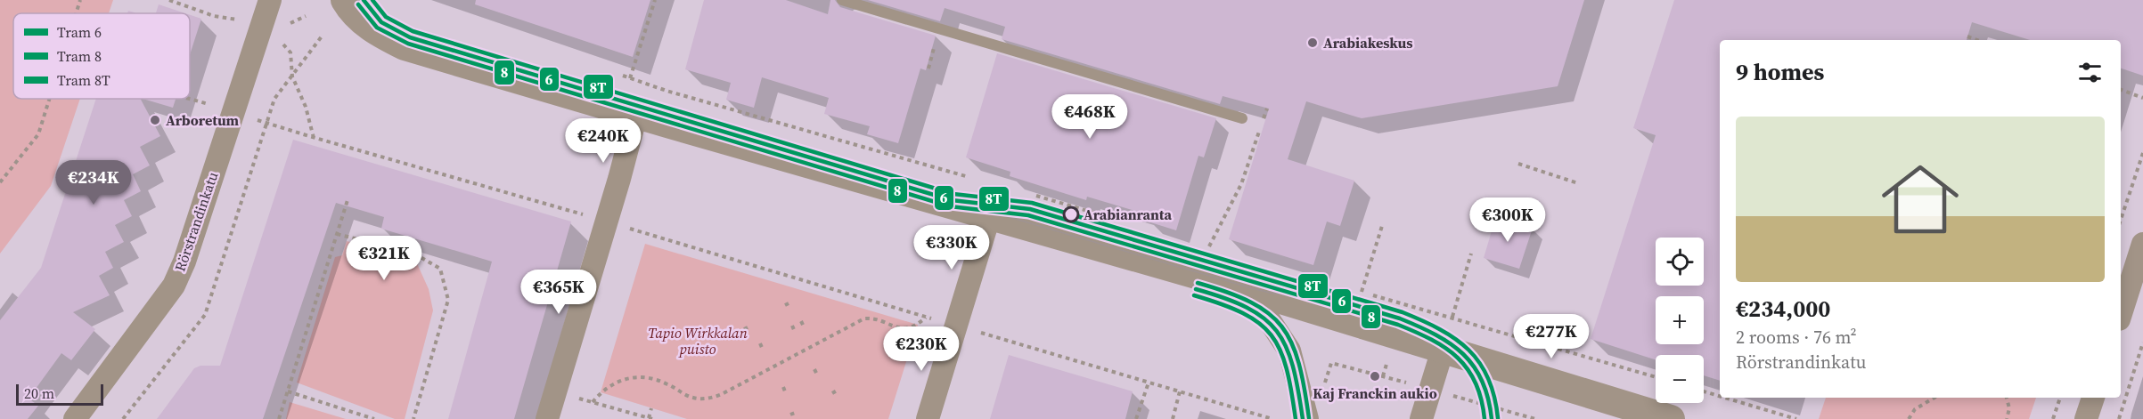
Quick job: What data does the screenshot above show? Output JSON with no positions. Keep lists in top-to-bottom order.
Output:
{
  "streets": {
    "street": ["Rörstrandinkatu"]
  },
  "parks": ["Tapio Wirkkalan puisto"],
  "places": [
    "Arabiakeskus",
    "Arboretum",
    "Arabianranta",
    "Kaj Franckin aukio"
  ],
  "lines": ["tram line 6", "tram line 8T", "tram line 8"],
  "legend": ["Tram 6", "Tram 8", "Tram 8T"],
  "scale_bar": "20 m",
  "page": {
    "heading": "9 homes",
    "price": [
      "€468K",
      "€240K",
      "€234K",
      "€300K",
      "€330K",
      "€321K",
      "€365K",
      "€277K",
      "€230K"
    ],
    "list": [
      {
        "name": "€234,000",
        "note": "2 rooms · 76 m² · Rörstrandinkatu"
      }
    ],
    "map_buttons": ["+", "−"],
    "scale": "20 m"
  }
}
